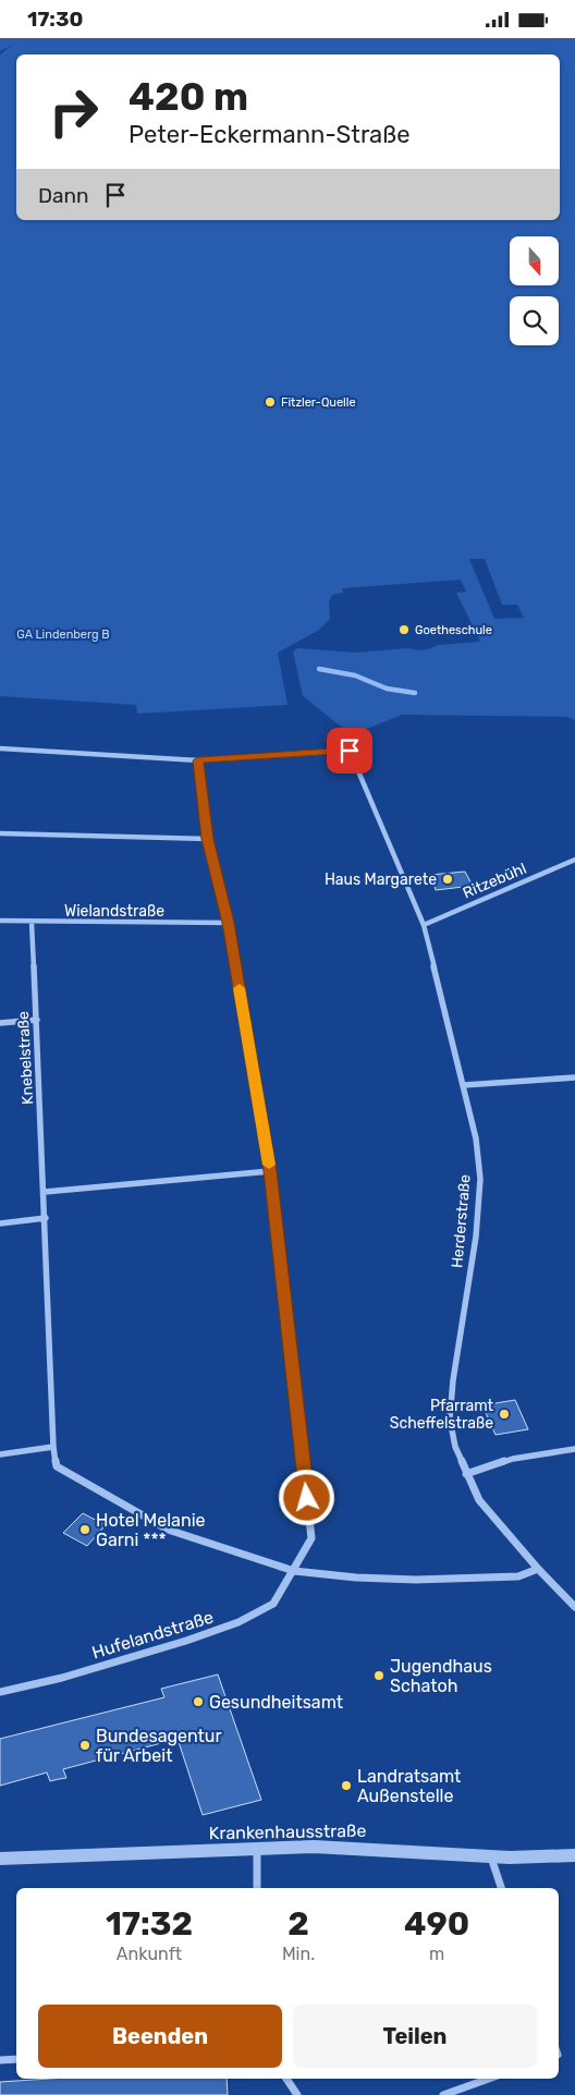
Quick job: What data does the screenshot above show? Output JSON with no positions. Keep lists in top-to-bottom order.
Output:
{
  "streets": {
    "street": [
      "Ritzebühl",
      "Wielandstraße",
      "Knebelstraße",
      "Herderstraße",
      "Hufelandstraße",
      "Krankenhausstraße"
    ]
  },
  "crossings": [
    ["Ritzebühl", "Herderstraße"],
    ["Wielandstraße", "Knebelstraße"],
    ["Wielandstraße", "Hufelandstraße"],
    ["Herderstraße", "Hufelandstraße"]
  ],
  "parks": ["GA Lindenberg B"],
  "places": [
    "Fitzler-Quelle",
    "Goetheschule",
    "Haus Margarete",
    "Pfarramt Scheffelstraße",
    "Hotel Melanie Garni ***",
    "Jugendhaus Schatoh",
    "Gesundheitsamt",
    "Bundesagentur für Arbeit",
    "Landratsamt Außenstelle"
  ],
  "north": "bottom",
  "page": {
    "status": "17:30",
    "turn": ["420 m", "Peter-Eckermann-Straße"],
    "then": "Dann",
    "eta": [
      "17:32",
      "Ankunft",
      "2",
      "Min.",
      "490",
      "m"
    ],
    "buttons": ["Beenden", "Teilen"]
  }
}
